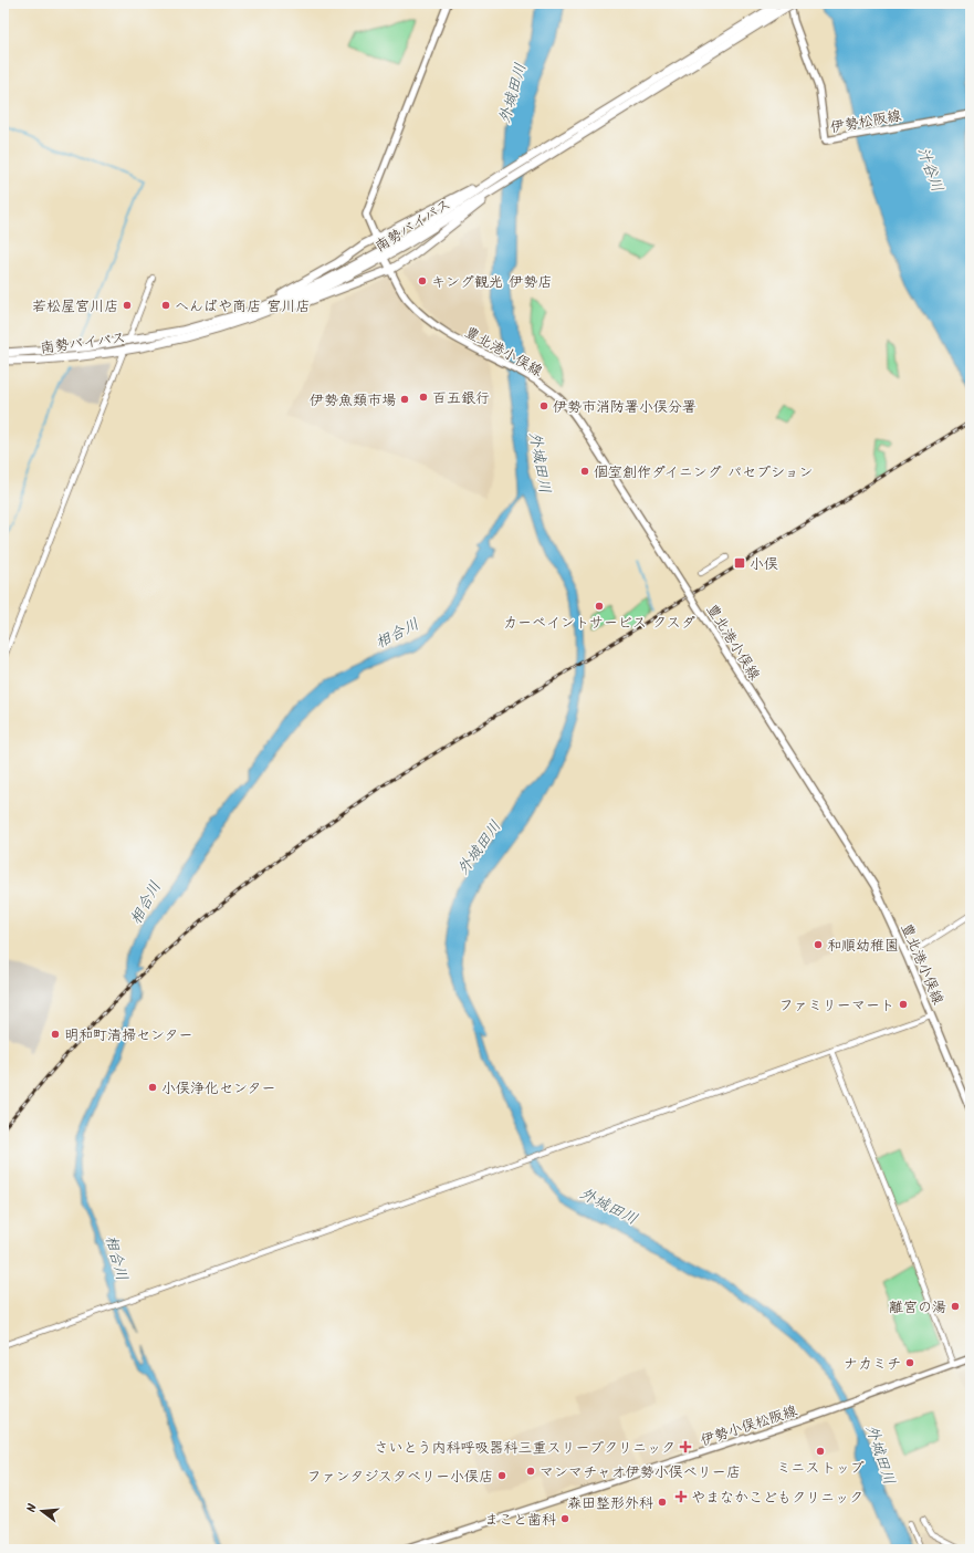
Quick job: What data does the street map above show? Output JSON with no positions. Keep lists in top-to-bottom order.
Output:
{
  "streets": {
    "highway": ["南勢バイパス"],
    "main road": ["伊勢松阪線", "豊北港小俣線", "伊勢小俣松阪線"]
  },
  "crossings": [
    ["伊勢松阪線", "南勢バイパス"]
  ],
  "water": ["外城田川", "汁谷川", "相合川"],
  "places": {
    "other": [
      "キング観光 伊勢店",
      "若松屋宮川店",
      "へんばや商店 宮川店",
      "百五銀行",
      "伊勢魚類市場",
      "伊勢市消防署小俣分署",
      "個室創作ダイニング パセプション",
      "カーペイントサービス クスダ",
      "和順幼稚園",
      "ファミリーマート",
      "明和町清掃センター",
      "小俣浄化センター",
      "離宮の湯",
      "ナカミチ",
      "ミニストップ",
      "マンマチャオ伊勢小俣ベリー店",
      "ファンタジスタベリー小俣店",
      "森田整形外科",
      "まこと歯科"
    ],
    "transit": ["小俣"],
    "health": ["さいとう内科呼吸器科三重スリープクリニック", "やまなかこどもクリニック"]
  },
  "north": "left"
}
